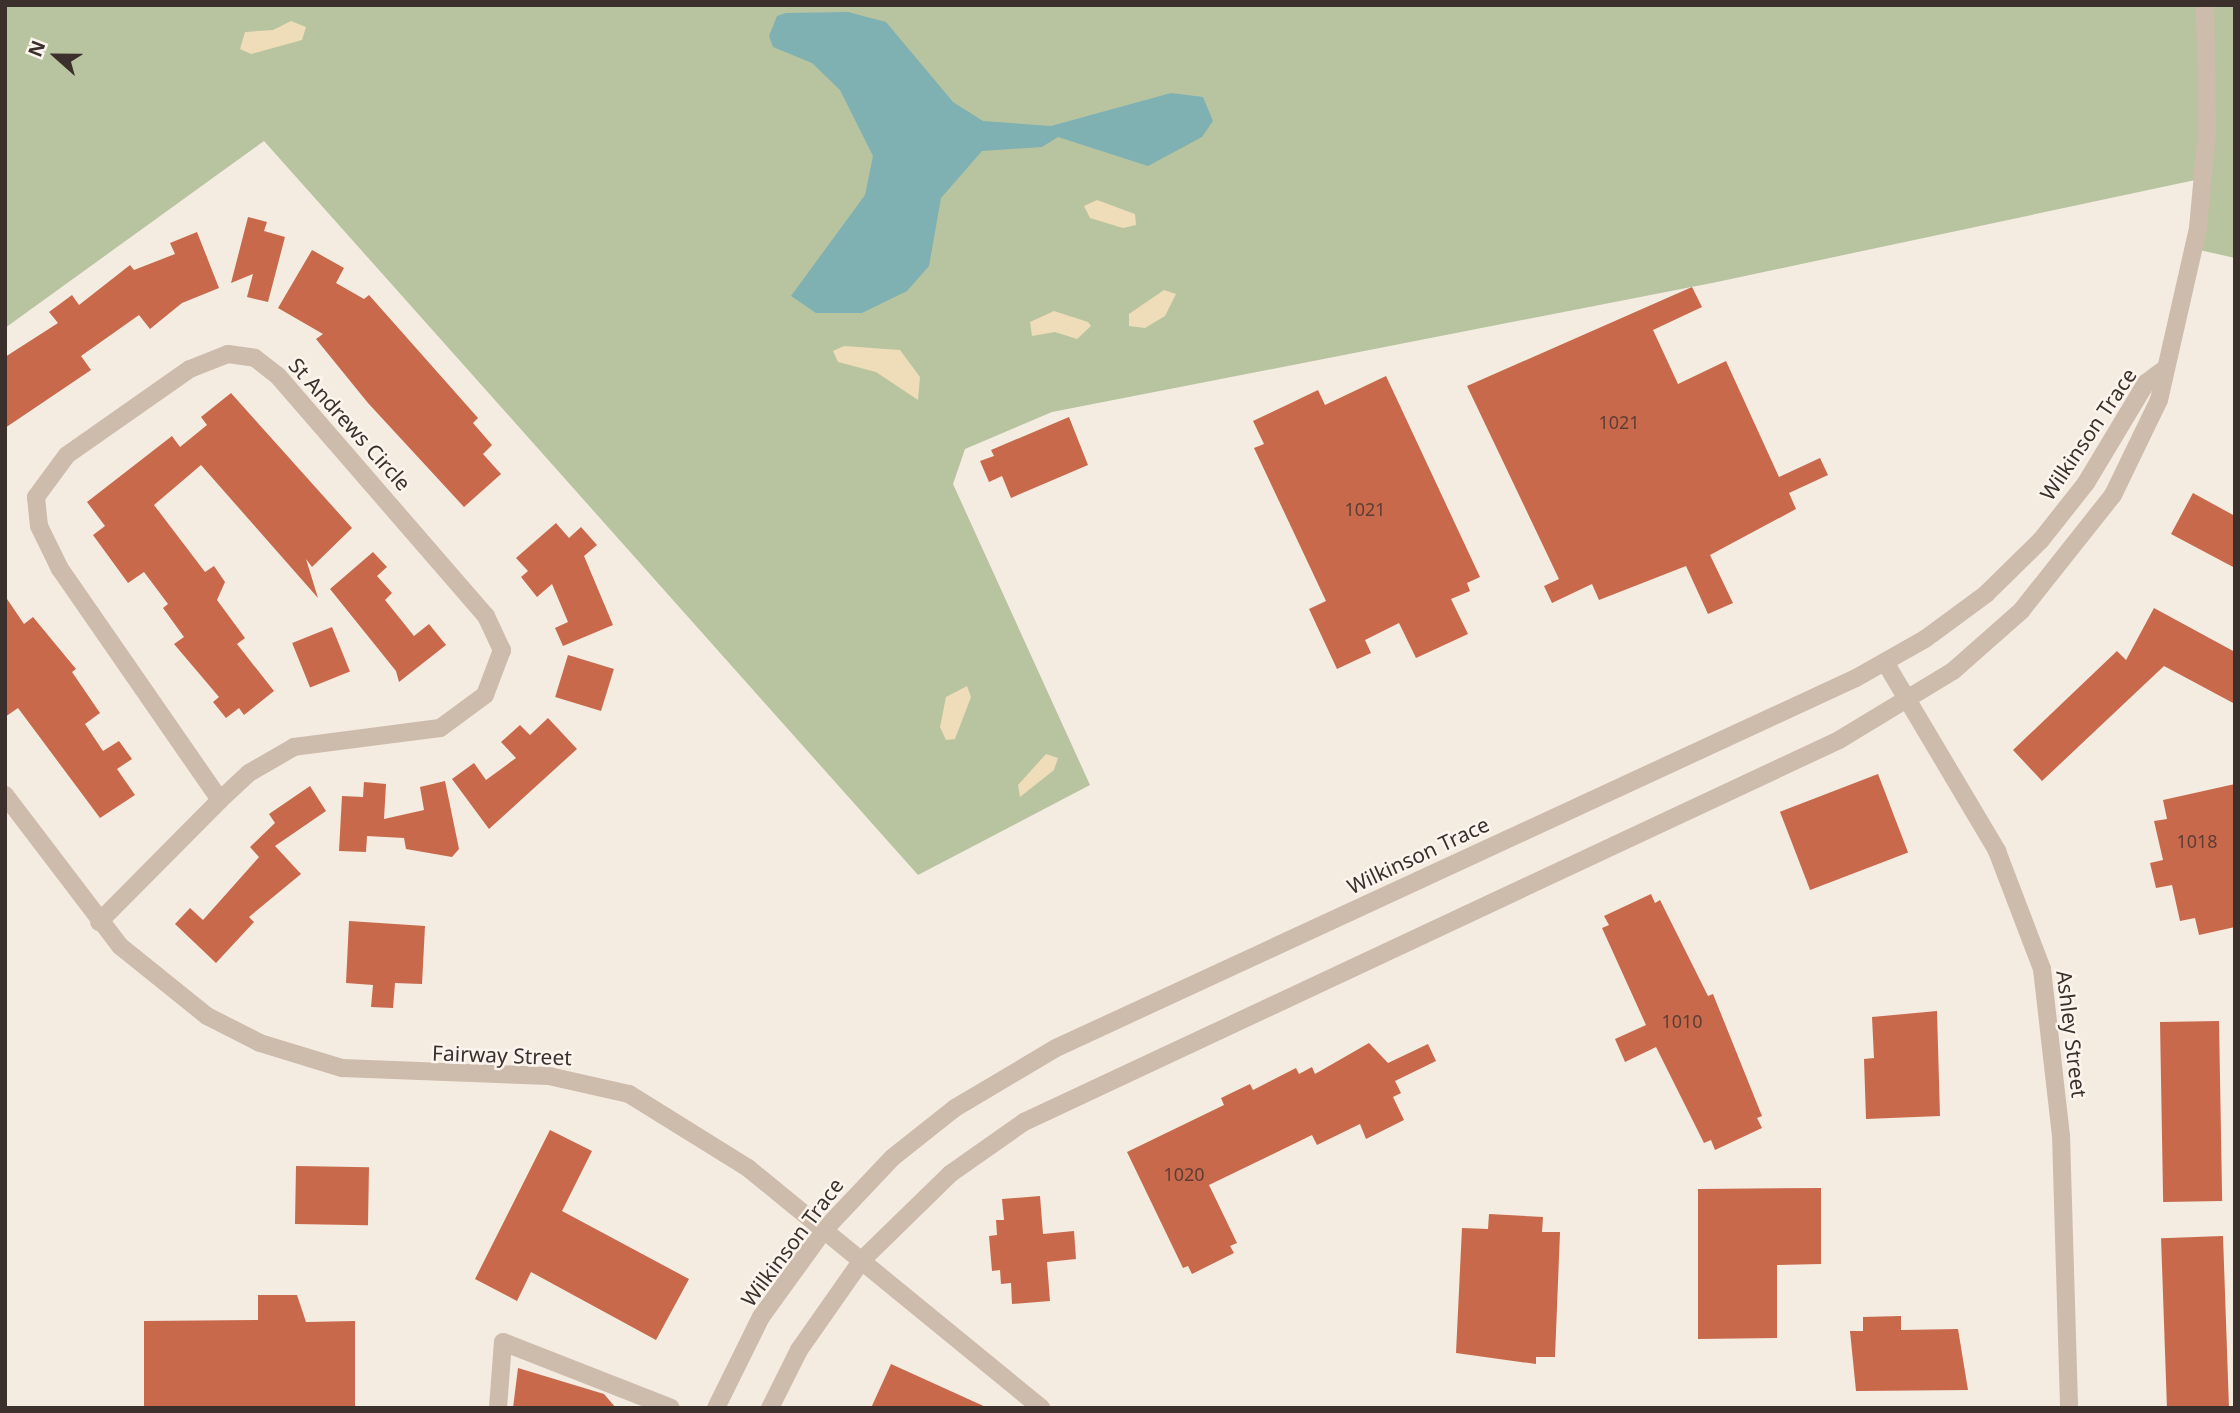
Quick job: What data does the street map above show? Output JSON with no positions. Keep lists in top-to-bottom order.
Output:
{
  "streets": {
    "street": [
      "St Andrews Circle",
      "Wilkinson Trace",
      "Ashley Street",
      "Fairway Street"
    ]
  },
  "crossings": [
    ["St Andrews Circle", "Fairway Street"],
    ["Wilkinson Trace", "Ashley Street"],
    ["Wilkinson Trace", "Fairway Street"]
  ],
  "house_numbers": [
    "1021",
    "1021",
    "1018",
    "1010",
    "1020"
  ],
  "north": "left"
}
